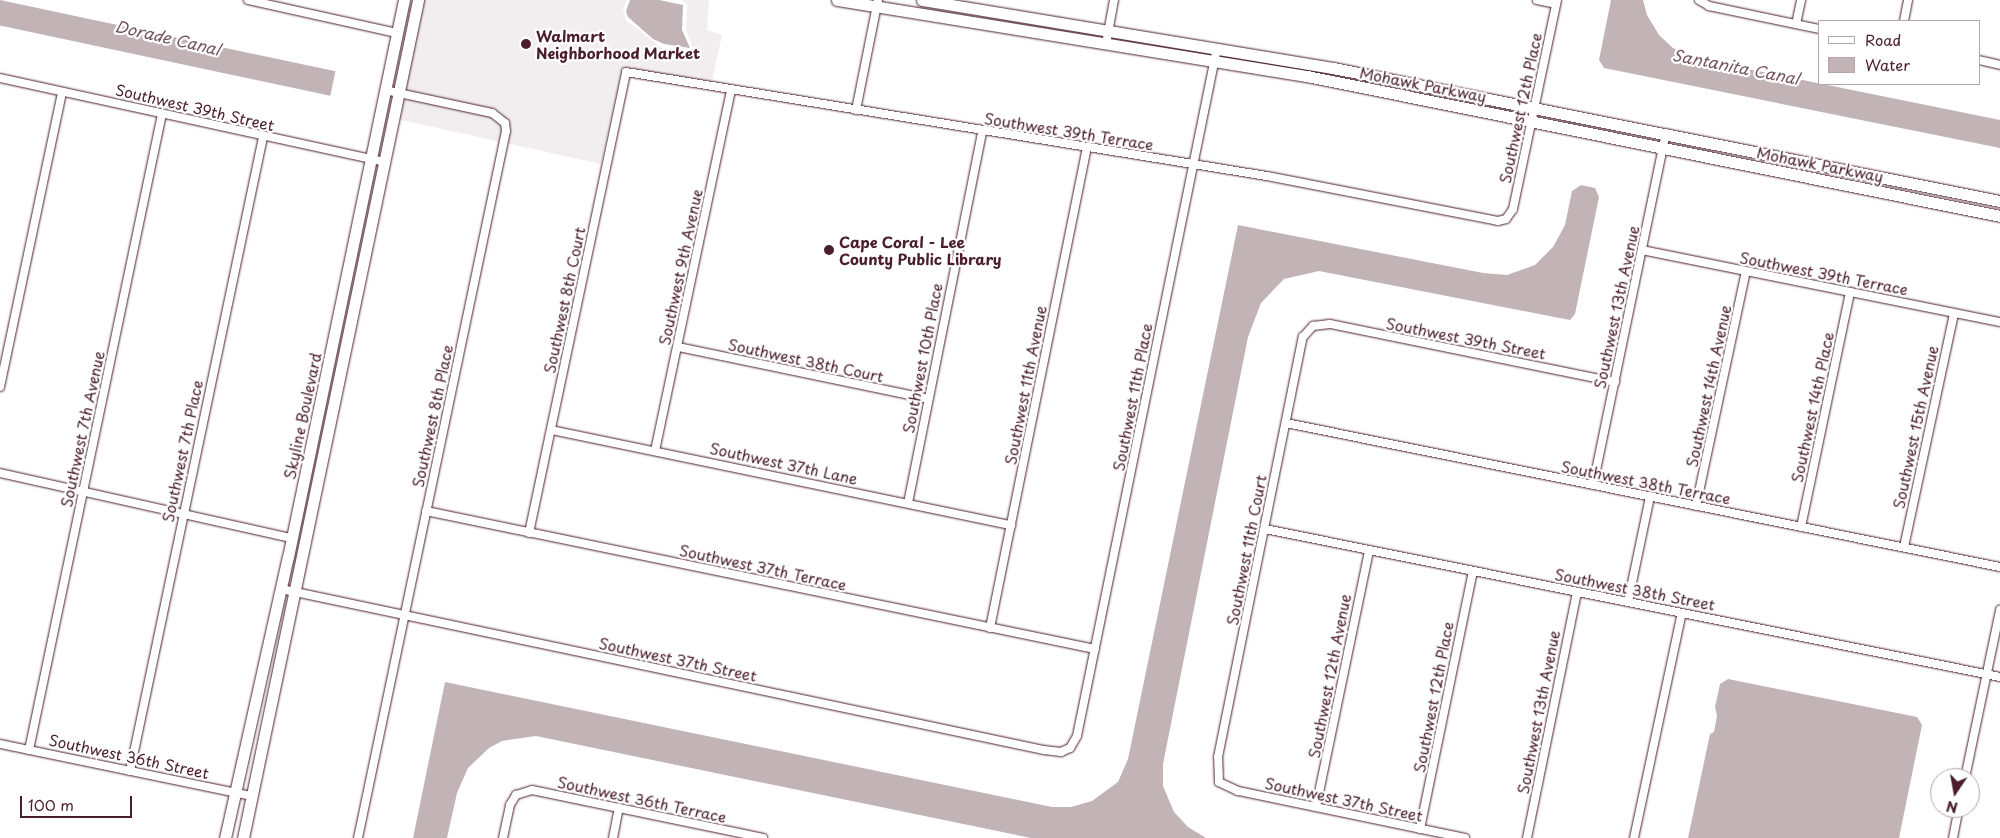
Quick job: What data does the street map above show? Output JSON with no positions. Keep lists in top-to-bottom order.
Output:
{
  "streets": {
    "street": [
      "Mohawk Parkway",
      "Southwest 39th Street",
      "Southwest 12th Place",
      "Southwest 39th Terrace",
      "Southwest 9th Avenue",
      "Southwest 8th Court",
      "Southwest 13th Avenue",
      "Southwest 10th Place",
      "Southwest 38th Court",
      "Southwest 11th Avenue",
      "Southwest 14th Avenue",
      "Southwest 11th Place",
      "Southwest 14th Place",
      "Skyline Boulevard",
      "Southwest 8th Place",
      "Southwest 15th Avenue",
      "Southwest 7th Avenue",
      "Southwest 7th Place",
      "Southwest 37th Lane",
      "Southwest 38th Terrace",
      "Southwest 11th Court",
      "Southwest 37th Terrace",
      "Southwest 38th Street",
      "Southwest 37th Street",
      "Southwest 12th Avenue",
      "Southwest 36th Street",
      "Southwest 36th Terrace"
    ]
  },
  "crossings": [
    ["Mohawk Parkway", "Southwest 12th Place"],
    ["Mohawk Parkway", "Southwest 13th Avenue"],
    ["Mohawk Parkway", "Southwest 11th Place"],
    ["Southwest 39th Street", "Southwest 13th Avenue"],
    ["Southwest 39th Street", "Skyline Boulevard"],
    ["Southwest 39th Street", "Southwest 7th Avenue"],
    ["Southwest 39th Street", "Southwest 7th Place"],
    ["Southwest 39th Street", "Southwest 11th Court"],
    ["Southwest 12th Place", "Southwest 39th Terrace"],
    ["Southwest 12th Place", "Southwest 38th Street"],
    ["Southwest 12th Place", "Southwest 37th Street"],
    ["Southwest 39th Terrace", "Southwest 9th Avenue"],
    ["Southwest 39th Terrace", "Southwest 8th Court"],
    ["Southwest 39th Terrace", "Southwest 13th Avenue"],
    ["Southwest 39th Terrace", "Southwest 10th Place"],
    ["Southwest 39th Terrace", "Southwest 11th Avenue"],
    ["Southwest 39th Terrace", "Southwest 14th Avenue"],
    ["Southwest 39th Terrace", "Southwest 11th Place"],
    ["Southwest 39th Terrace", "Southwest 14th Place"],
    ["Southwest 39th Terrace", "Southwest 15th Avenue"],
    ["Southwest 9th Avenue", "Southwest 38th Court"],
    ["Southwest 9th Avenue", "Southwest 37th Lane"],
    ["Southwest 8th Court", "Southwest 37th Lane"],
    ["Southwest 8th Court", "Southwest 37th Terrace"],
    ["Southwest 13th Avenue", "Southwest 38th Terrace"],
    ["Southwest 13th Avenue", "Southwest 38th Street"],
    ["Southwest 10th Place", "Southwest 38th Court"],
    ["Southwest 10th Place", "Southwest 37th Lane"],
    ["Southwest 11th Avenue", "Southwest 37th Lane"],
    ["Southwest 11th Avenue", "Southwest 37th Terrace"],
    ["Southwest 14th Avenue", "Southwest 38th Terrace"],
    ["Southwest 11th Place", "Southwest 37th Terrace"],
    ["Southwest 11th Place", "Southwest 37th Street"],
    ["Southwest 14th Place", "Southwest 38th Terrace"],
    ["Skyline Boulevard", "Southwest 8th Place"],
    ["Skyline Boulevard", "Southwest 37th Street"],
    ["Skyline Boulevard", "Southwest 36th Street"],
    ["Southwest 8th Place", "Southwest 37th Terrace"],
    ["Southwest 8th Place", "Southwest 37th Street"],
    ["Southwest 15th Avenue", "Southwest 38th Terrace"],
    ["Southwest 7th Avenue", "Southwest 36th Street"],
    ["Southwest 7th Place", "Southwest 36th Street"],
    ["Southwest 38th Terrace", "Southwest 11th Court"],
    ["Southwest 11th Court", "Southwest 38th Street"],
    ["Southwest 11th Court", "Southwest 37th Street"],
    ["Southwest 38th Street", "Southwest 12th Avenue"],
    ["Southwest 37th Street", "Southwest 12th Avenue"]
  ],
  "water": ["Dorade Canal", "Santanita Canal"],
  "places": ["Walmart Neighborhood Market", "Cape Coral - Lee County Public Library"],
  "legend": ["Road", "Water"],
  "scale_bar": "100 m",
  "north": "bottom"
}
